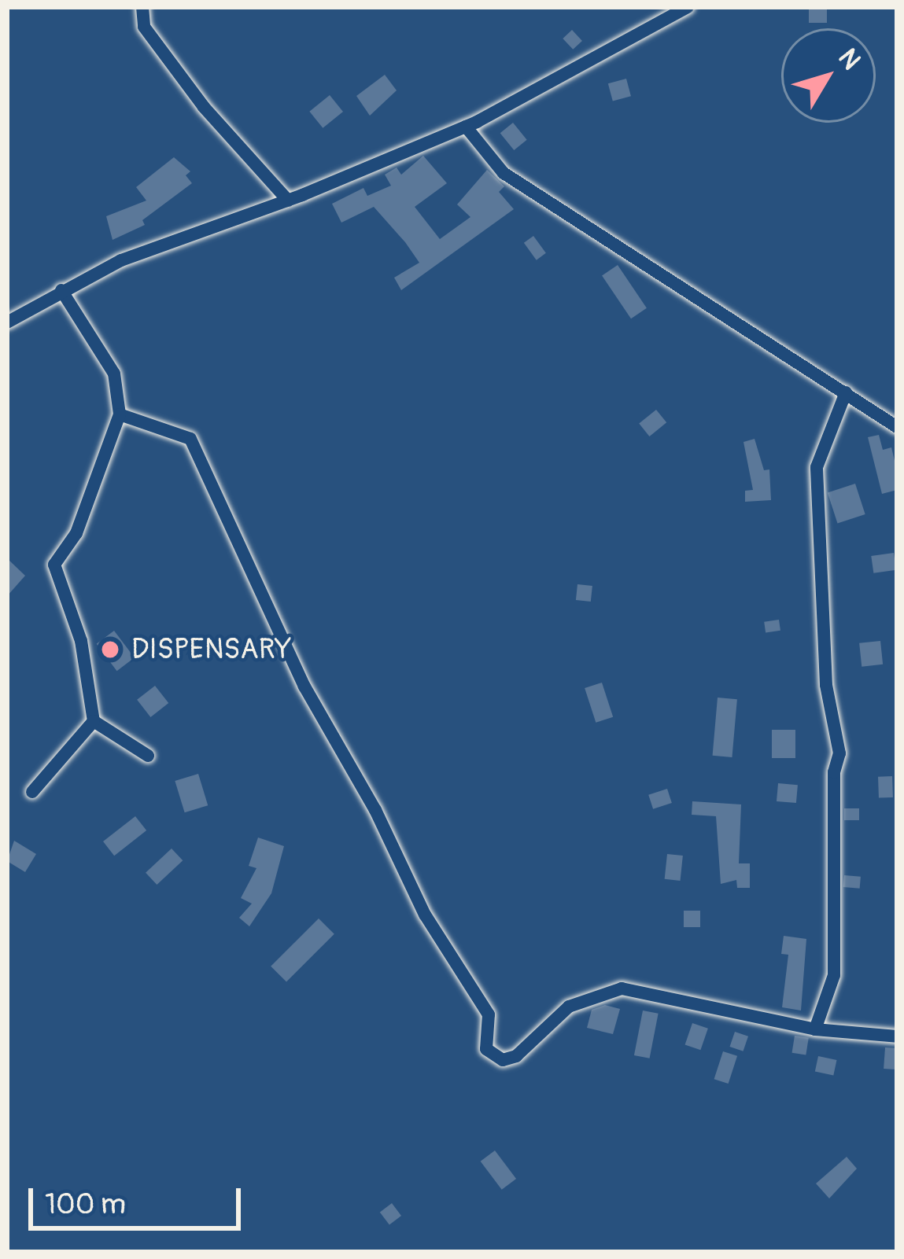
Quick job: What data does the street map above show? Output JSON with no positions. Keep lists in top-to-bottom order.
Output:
{
  "places": ["DISPENSARY"],
  "scale_bar": "100 m",
  "north": "top right"
}
